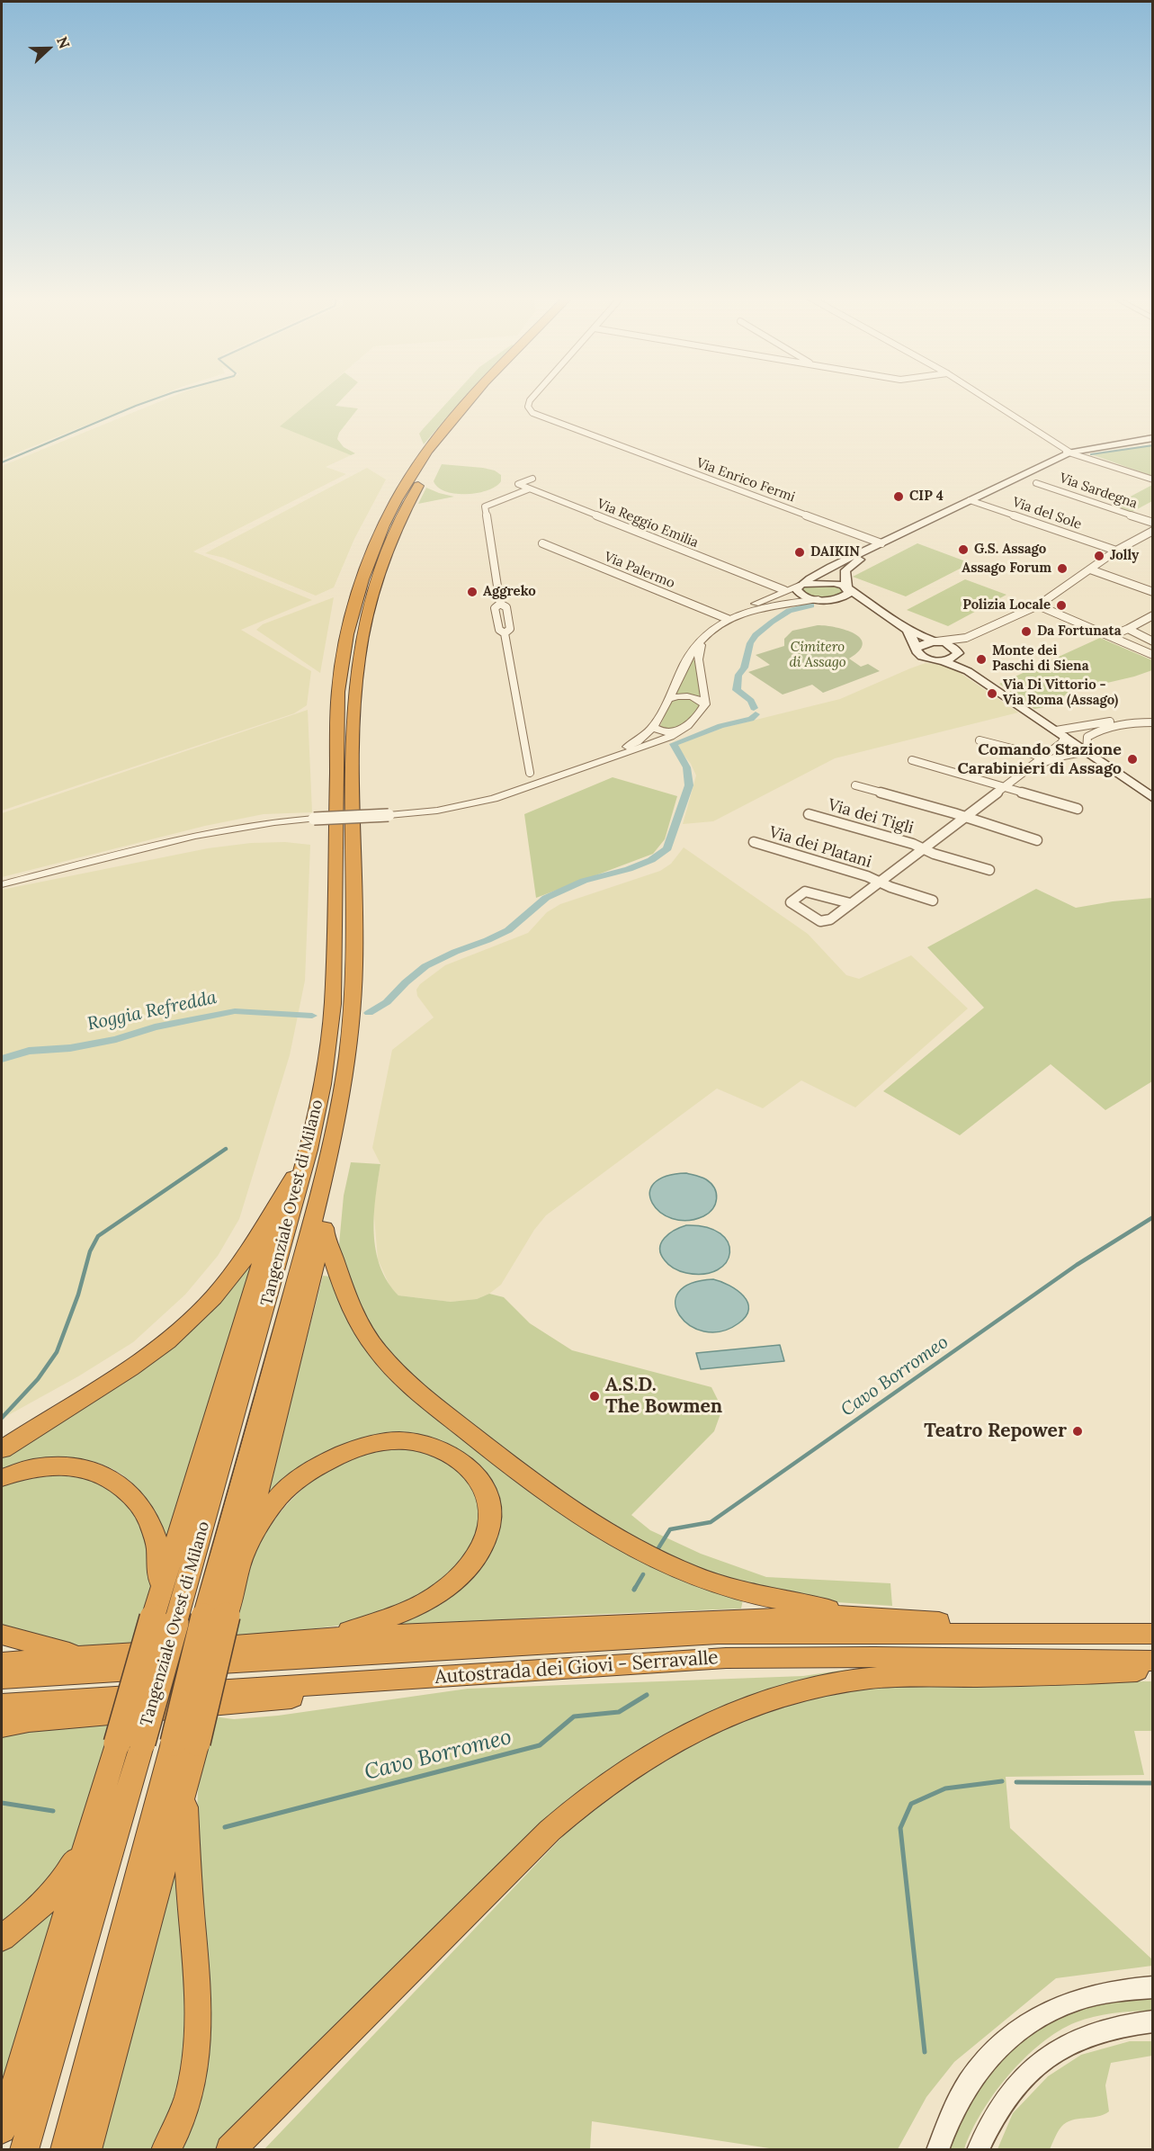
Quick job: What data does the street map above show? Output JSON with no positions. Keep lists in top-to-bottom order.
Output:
{
  "streets": {
    "highway": ["Tangenziale Ovest di Milano", "Autostrada dei Giovi - Serravalle"],
    "street": [
      "Via Enrico Fermi",
      "Via Sardegna",
      "Via del Sole",
      "Via Reggio Emilia",
      "Via Palermo",
      "Via dei Tigli",
      "Via dei Platani"
    ]
  },
  "water": ["Roggia Refredda", "Cavo Borromeo"],
  "parks": ["Cimitero di Assago"],
  "places": [
    "CIP 4",
    "G.S. Assago",
    "DAIKIN",
    "Jolly",
    "Assago Forum",
    "Aggreko",
    "Polizia Locale",
    "Da Fortunata",
    "Monte dei Paschi di Siena",
    "Via Di Vittorio - Via Roma (Assago)",
    "Comando Stazione Carabinieri di Assago",
    "A.S.D. The Bowmen",
    "Teatro Repower"
  ],
  "north": "right"
}
